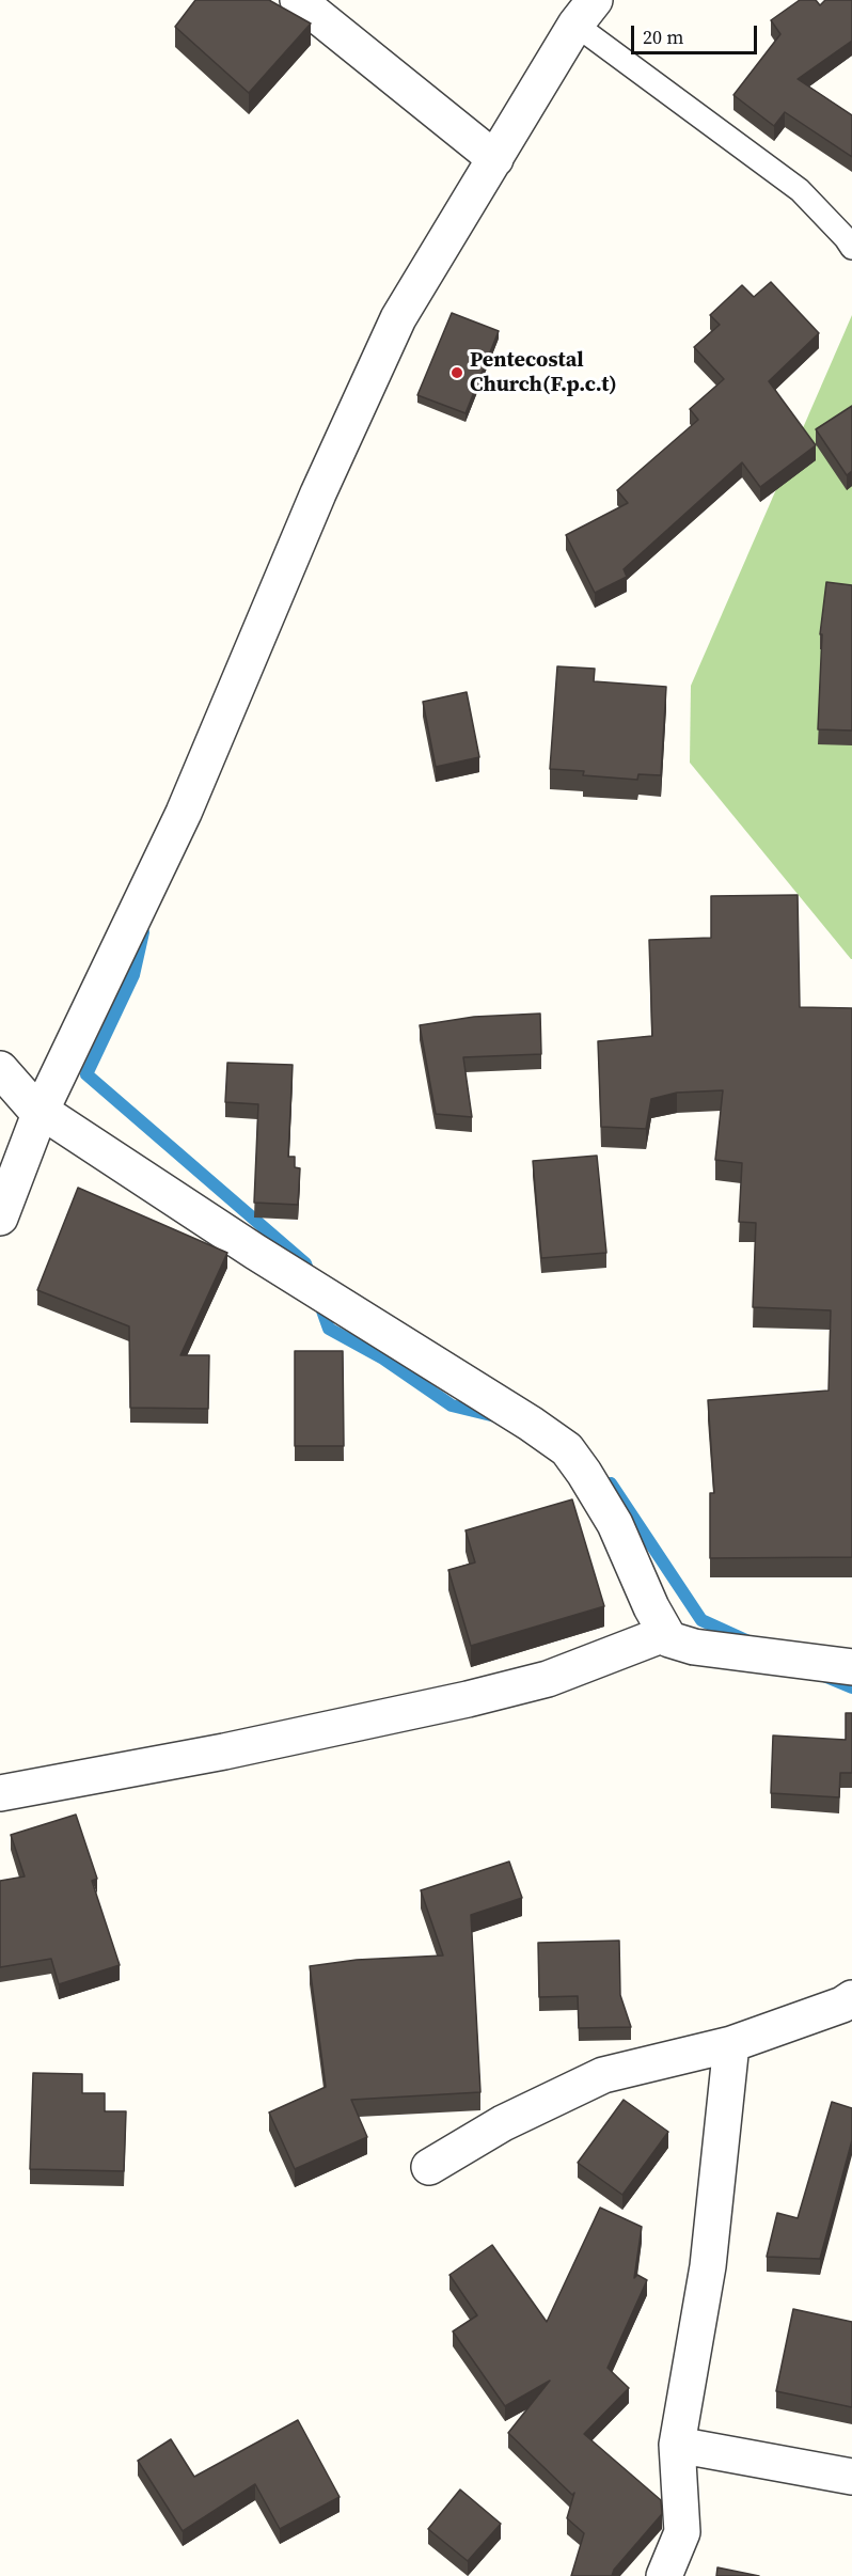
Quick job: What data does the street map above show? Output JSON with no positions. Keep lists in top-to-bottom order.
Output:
{
  "places": ["Pentecostal Church(F.p.c.t)"],
  "scale_bar": "20 m"
}
